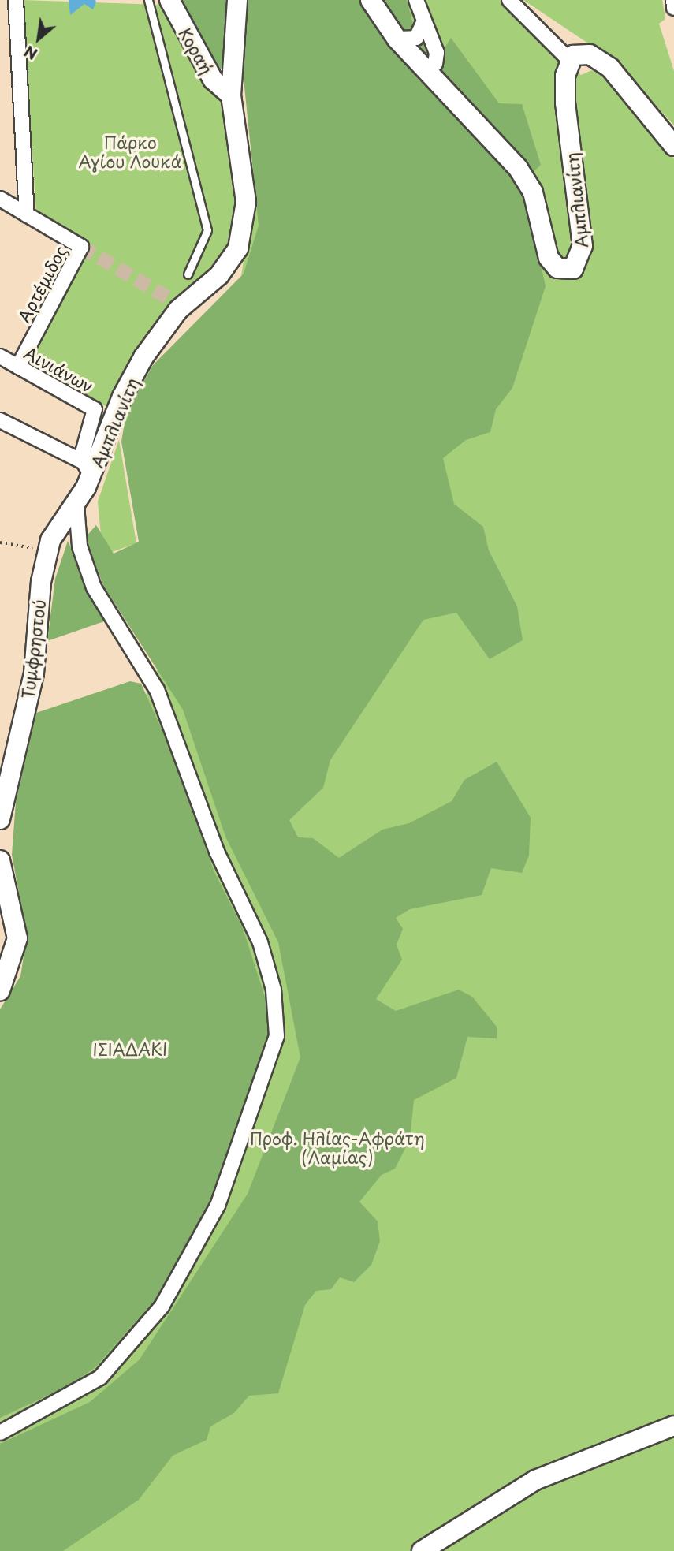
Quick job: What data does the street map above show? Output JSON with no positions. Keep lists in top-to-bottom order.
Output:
{
  "streets": {
    "street": [
      "Κοραή",
      "Αμπλιανίτη",
      "Αρτέμιδος",
      "Αινιάνων",
      "Τυμφρηστού"
    ]
  },
  "crossings": [
    ["Κοραή", "Αμπλιανίτη"],
    ["Αμπλιανίτη", "Αινιάνων"],
    ["Αμπλιανίτη", "Τυμφρηστού"],
    ["Αρτέμιδος", "Αινιάνων"],
    ["Αινιάνων", "Τυμφρηστού"]
  ],
  "parks": ["Πάρκο Αγίου Λουκά", "ΙΣΙΑΔΑΚΙ", "Προφ. Ηλίας-Αφράτη (Λαμίας)"],
  "north": "bottom left"
}
